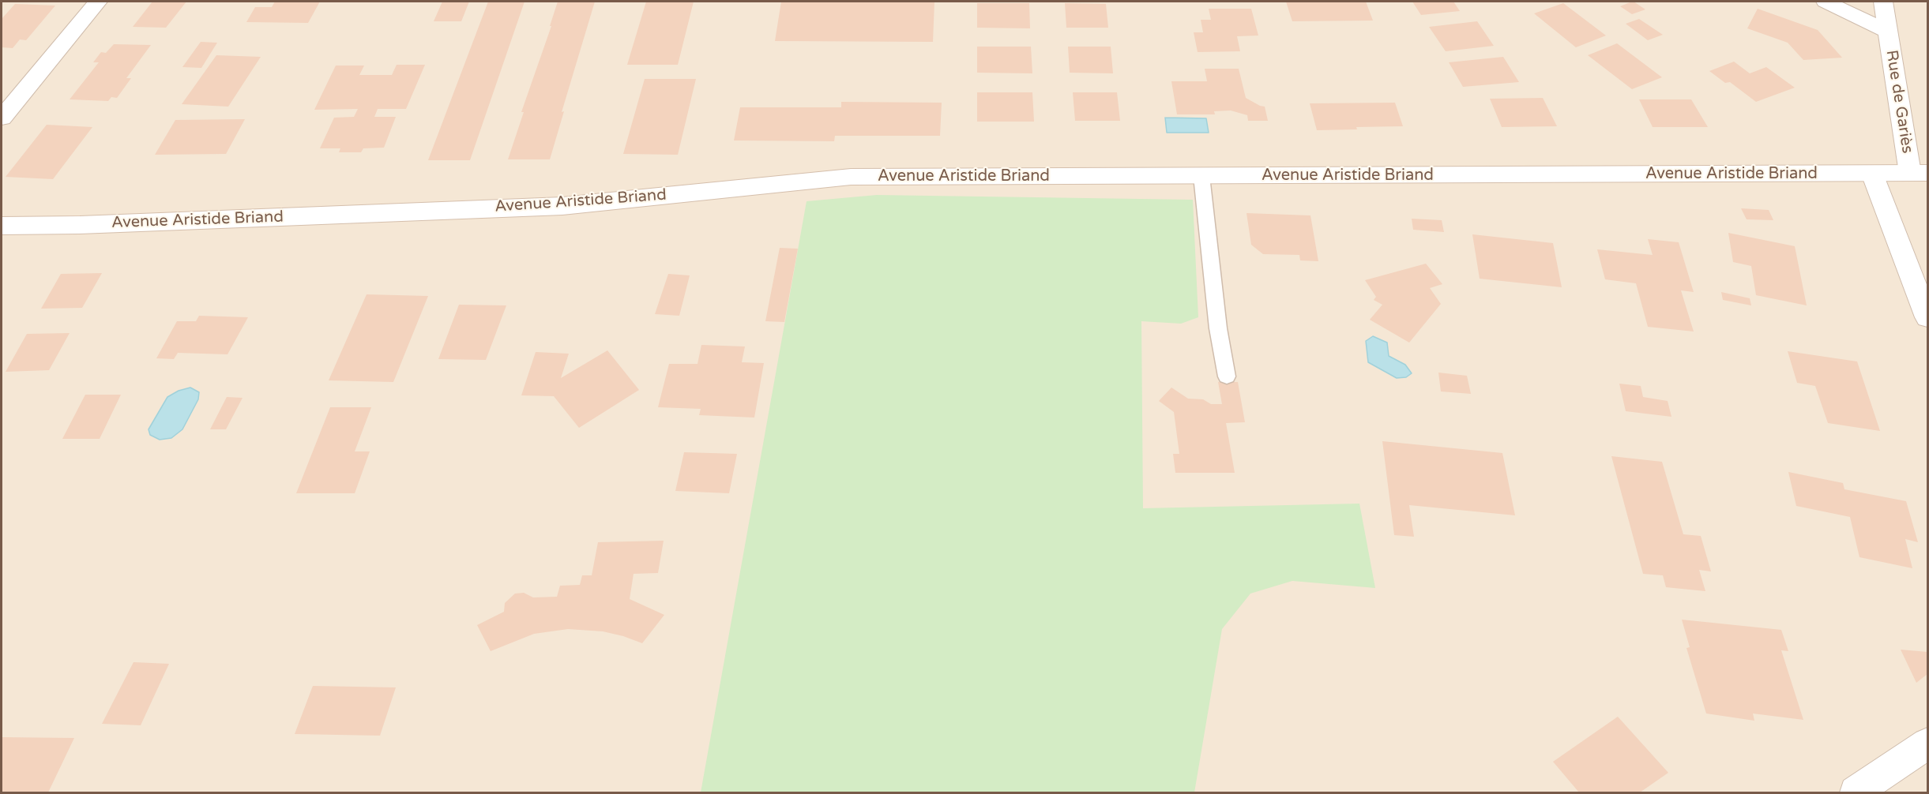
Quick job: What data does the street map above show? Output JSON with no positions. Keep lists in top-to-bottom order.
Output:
{
  "streets": {
    "street": ["Rue de Gariès", "Avenue Aristide Briand"]
  },
  "crossings": [
    ["Rue de Gariès", "Avenue Aristide Briand"]
  ]
}
